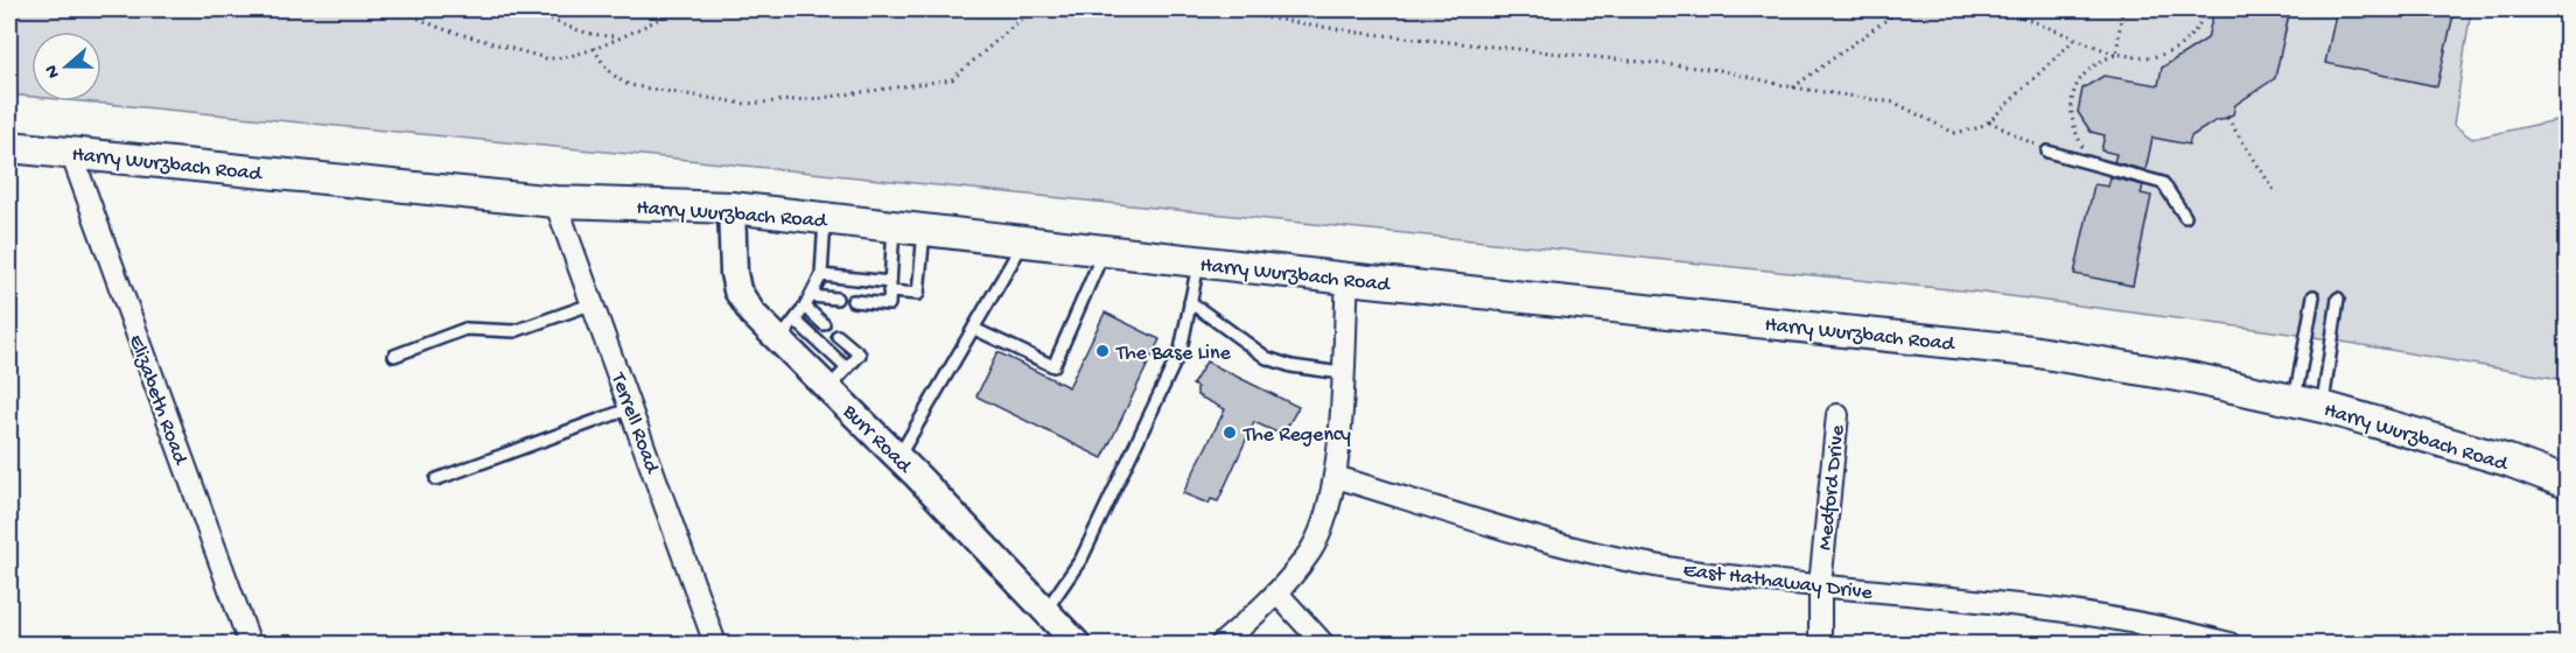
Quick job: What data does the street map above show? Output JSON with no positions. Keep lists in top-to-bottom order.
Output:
{
  "streets": {
    "main road": ["Harry Wurzbach Road"],
    "street": [
      "Elizabeth Road",
      "Terrell Road",
      "Burr Road",
      "Medford Drive",
      "East Hathaway Drive"
    ]
  },
  "crossings": [
    ["Harry Wurzbach Road", "Elizabeth Road"],
    ["Harry Wurzbach Road", "Terrell Road"],
    ["Harry Wurzbach Road", "Burr Road"],
    ["Medford Drive", "East Hathaway Drive"]
  ],
  "places": ["The Base Line", "The Regency"],
  "north": "left"
}
